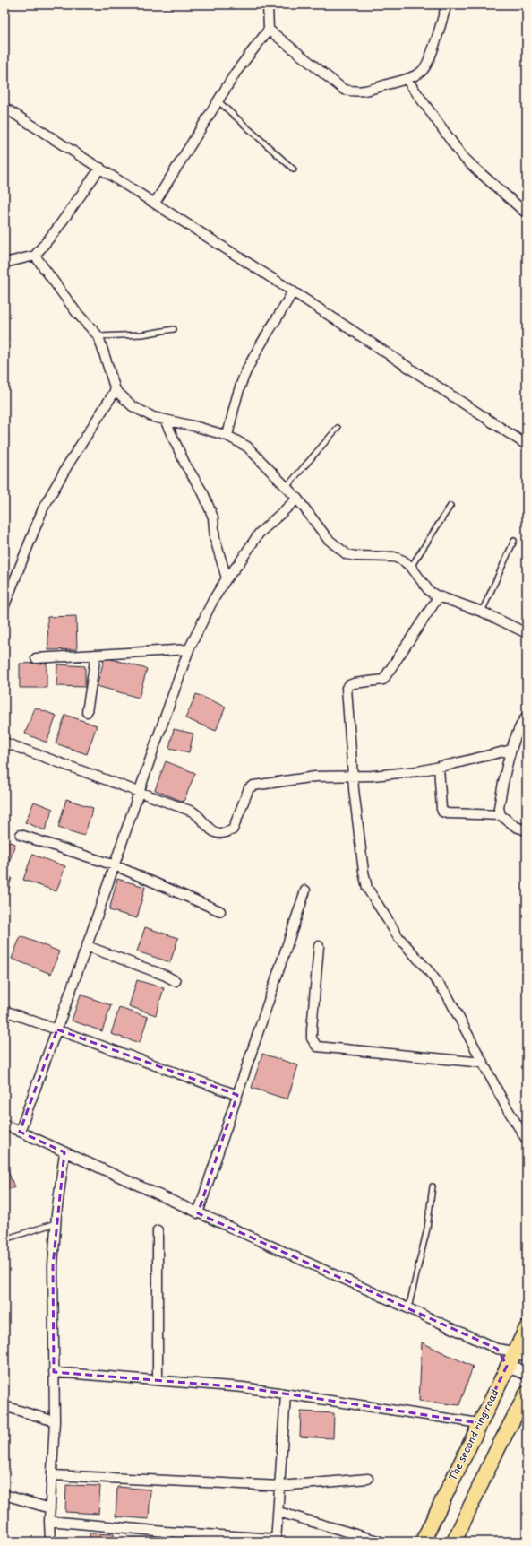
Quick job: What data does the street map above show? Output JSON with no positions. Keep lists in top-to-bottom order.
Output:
{
  "streets": {
    "main road": ["The second ring road"]
  }
}
